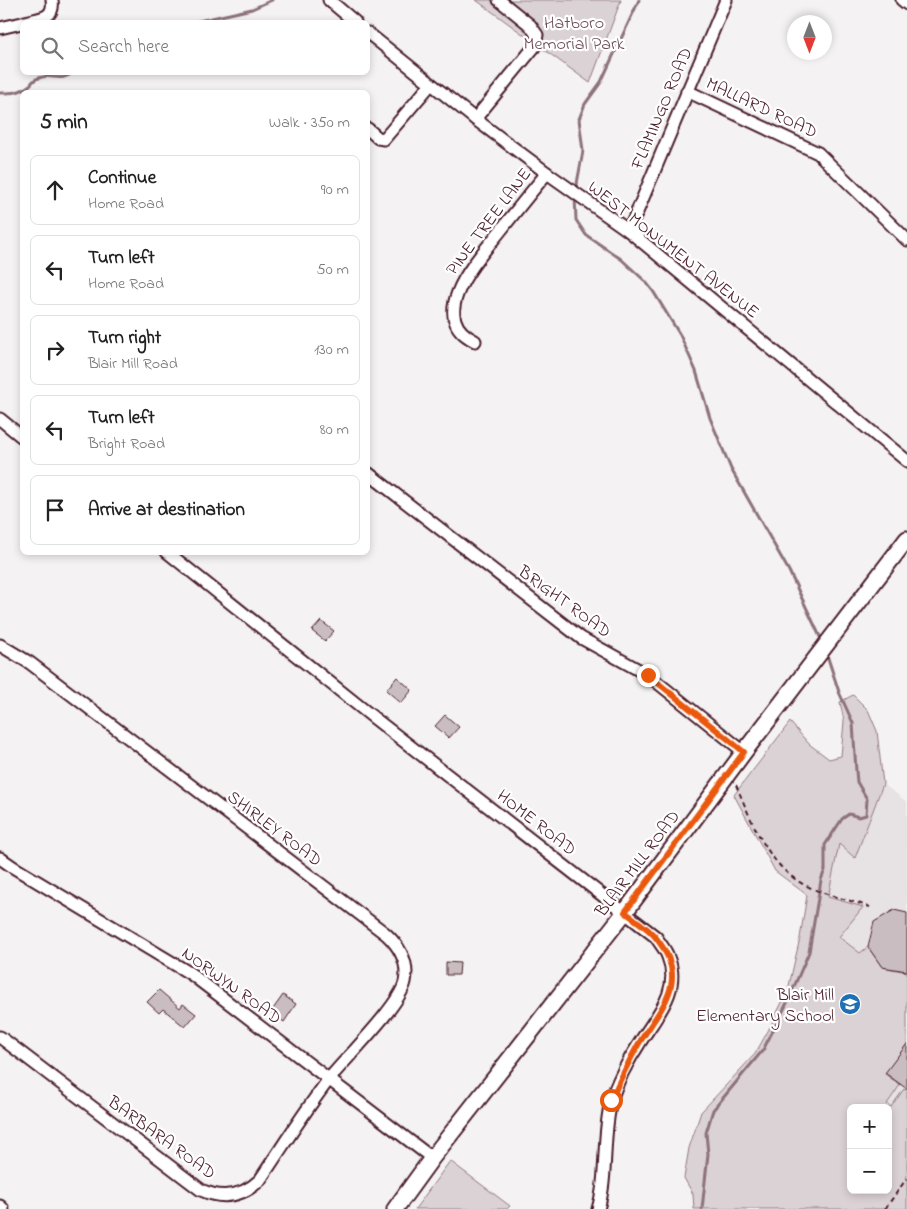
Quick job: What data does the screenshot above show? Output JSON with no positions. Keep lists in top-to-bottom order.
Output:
{
  "streets": {
    "main road": ["BLAIR MILL ROAD"],
    "street": [
      "MALLARD ROAD",
      "FLAMINGO ROAD",
      "PINE TREE LANE",
      "WEST MONUMENT AVENUE",
      "BRIGHT ROAD",
      "HOME ROAD",
      "SHIRLEY ROAD",
      "NORWYN ROAD",
      "BARBARA ROAD"
    ]
  },
  "crossings": [
    ["MALLARD ROAD", "FLAMINGO ROAD"],
    ["FLAMINGO ROAD", "WEST MONUMENT AVENUE"],
    ["PINE TREE LANE", "WEST MONUMENT AVENUE"],
    ["BRIGHT ROAD", "BLAIR MILL ROAD"],
    ["HOME ROAD", "BLAIR MILL ROAD"],
    ["SHIRLEY ROAD", "NORWYN ROAD"],
    ["SHIRLEY ROAD", "BARBARA ROAD"],
    ["BLAIR MILL ROAD", "NORWYN ROAD"],
    ["NORWYN ROAD", "BARBARA ROAD"]
  ],
  "parks": ["Hatboro Memorial Park"],
  "places": {
    "school or university": ["Blair Mill Elementary School"]
  },
  "north": "bottom",
  "page": {
    "search": "Search here",
    "heading": ["5 min", "Walk · 350 m"],
    "list": [
      ["Continue", "Home Road", "90 m"],
      ["Turn left", "Home Road", "50 m"],
      ["Turn right", "Blair Mill Road", "130 m"],
      ["Turn left", "Bright Road", "80 m"],
      "Arrive at destination"
    ],
    "map_buttons": ["+", "−"]
  }
}
